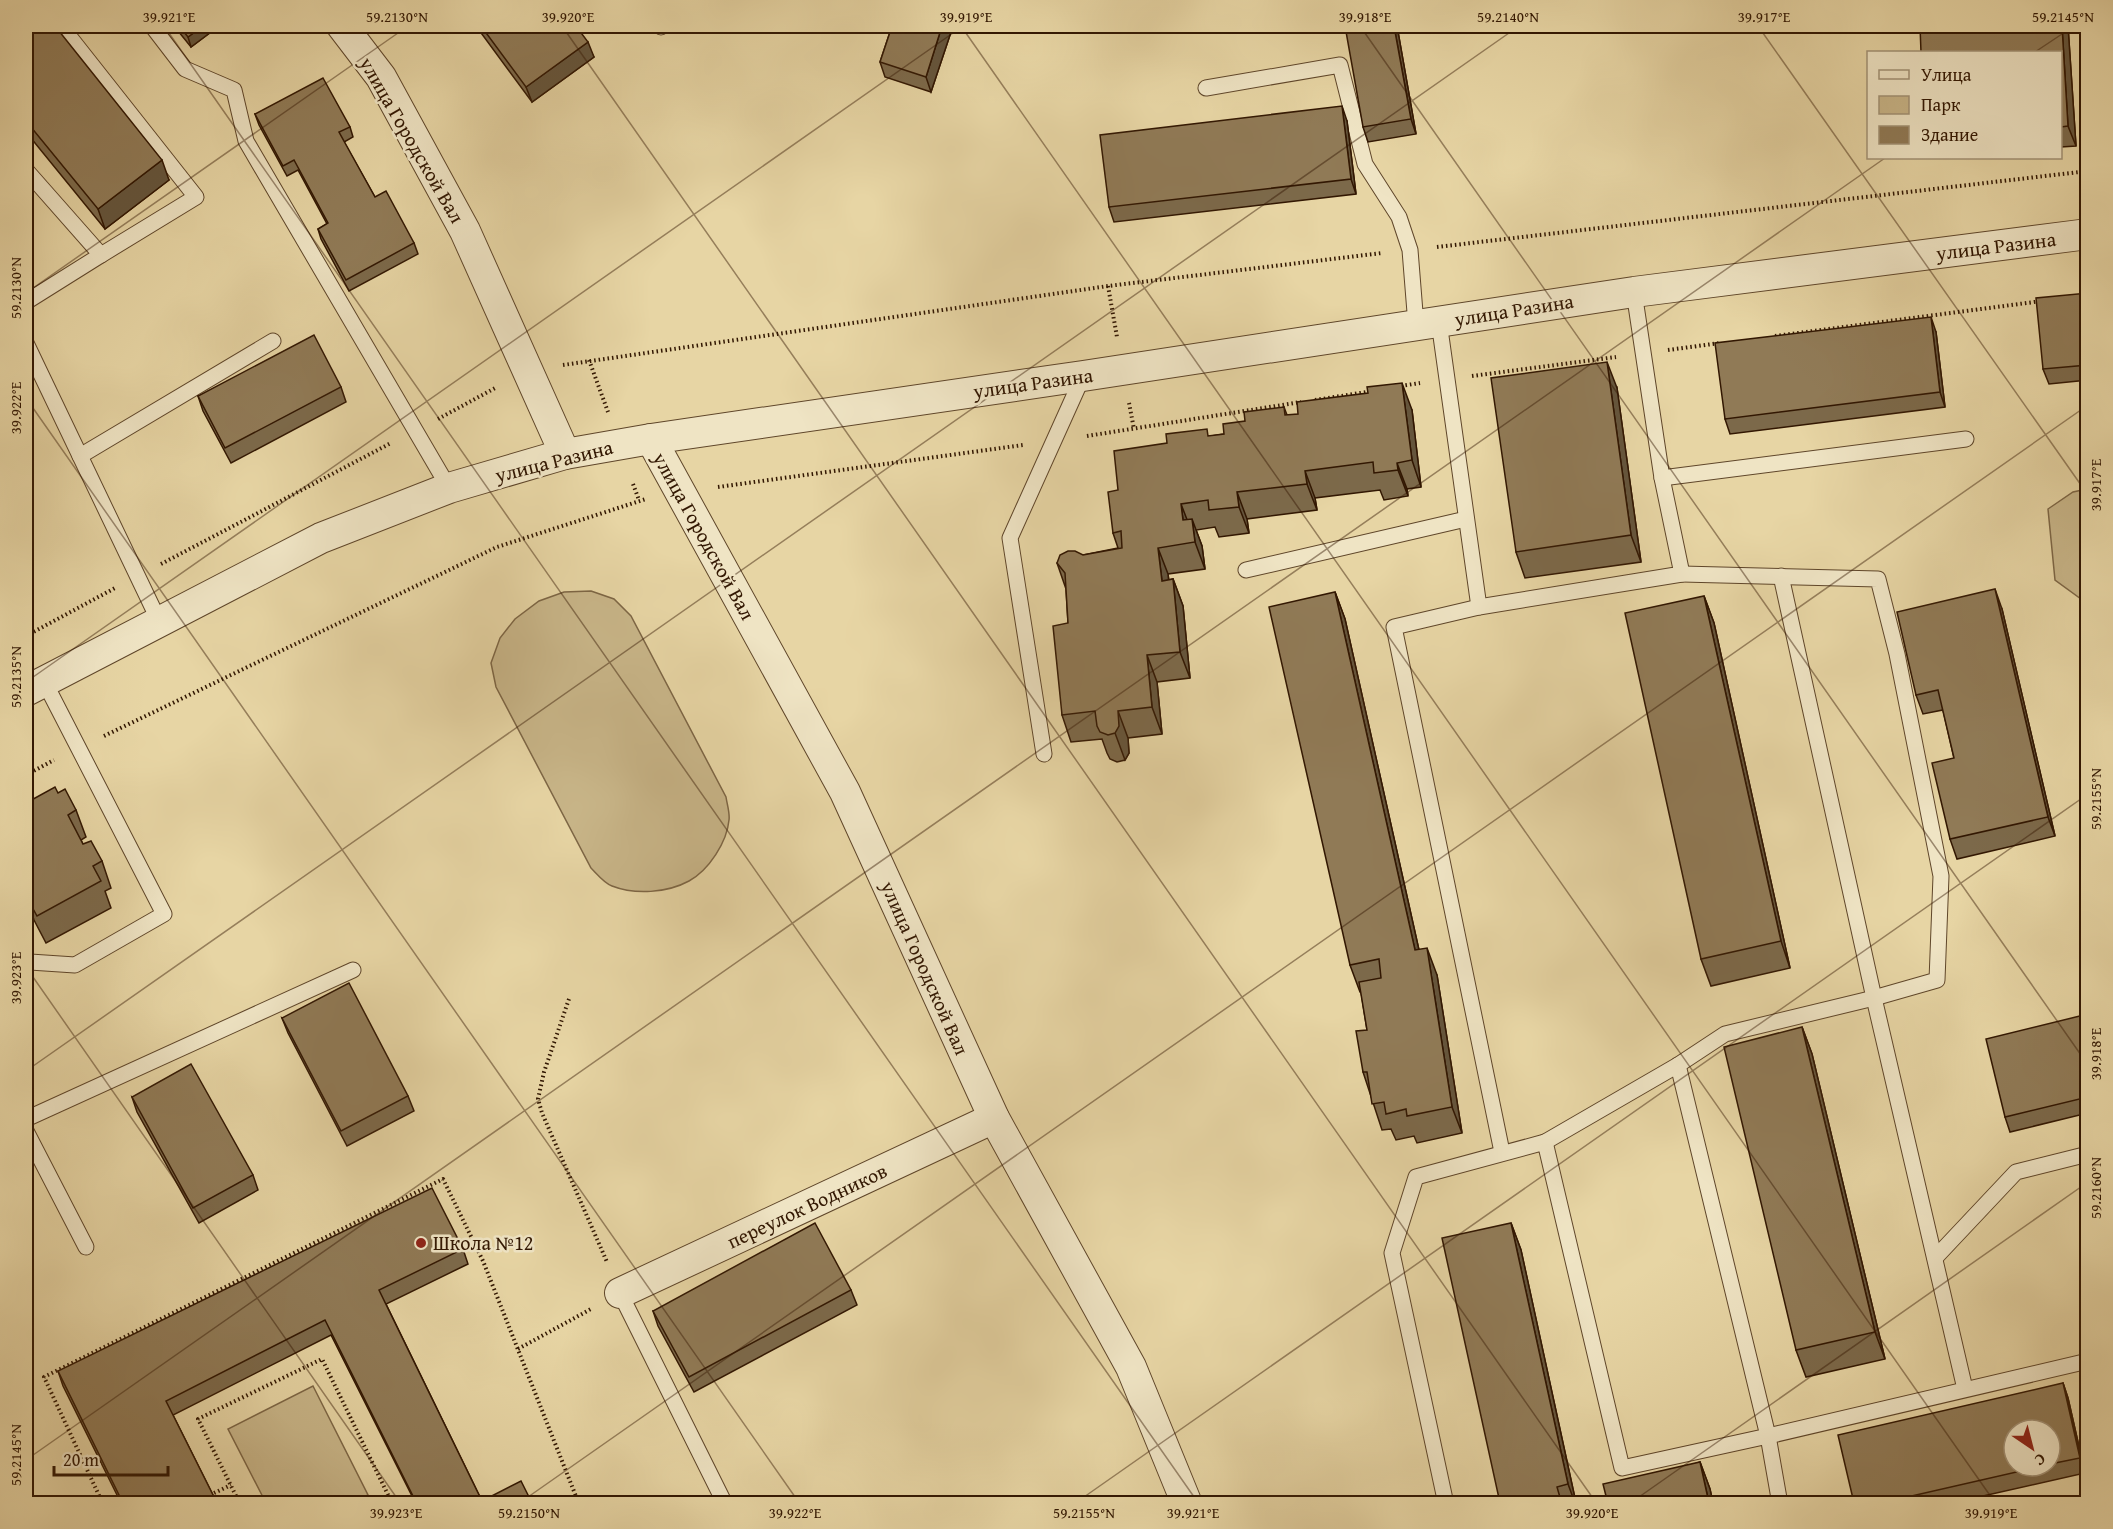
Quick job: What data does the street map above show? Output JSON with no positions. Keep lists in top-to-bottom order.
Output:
{
  "streets": {
    "street": ["улица Городской Вал", "улица Разина", "переулок Водников"]
  },
  "crossings": [
    ["улица Городской Вал", "улица Разина"],
    ["улица Городской Вал", "переулок Водников"]
  ],
  "places": ["Школа №12"],
  "legend": ["Улица", "Парк", "Здание"],
  "scale_bar": "20 m",
  "north": "bottom right",
  "coordinates": [
    "39.921°E",
    "59.2130°N",
    "39.920°E",
    "39.919°E",
    "39.918°E",
    "59.2140°N",
    "39.917°E",
    "59.2145°N",
    "39.922°E",
    "59.2135°N",
    "59.2155°N",
    "39.923°E",
    "59.2160°N",
    "59.2150°N"
  ]
}
